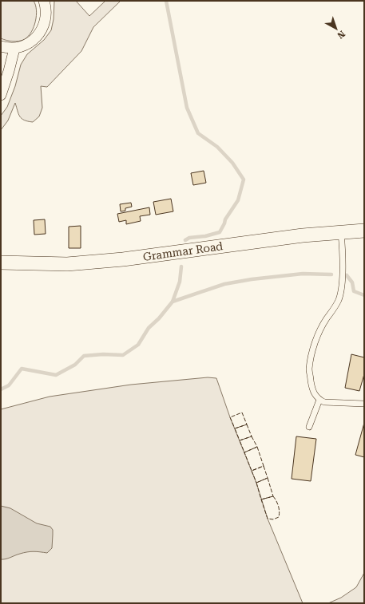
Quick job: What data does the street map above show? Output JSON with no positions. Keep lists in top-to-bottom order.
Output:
{
  "streets": {
    "street": ["Grammar Road"]
  },
  "north": "bottom right"
}
